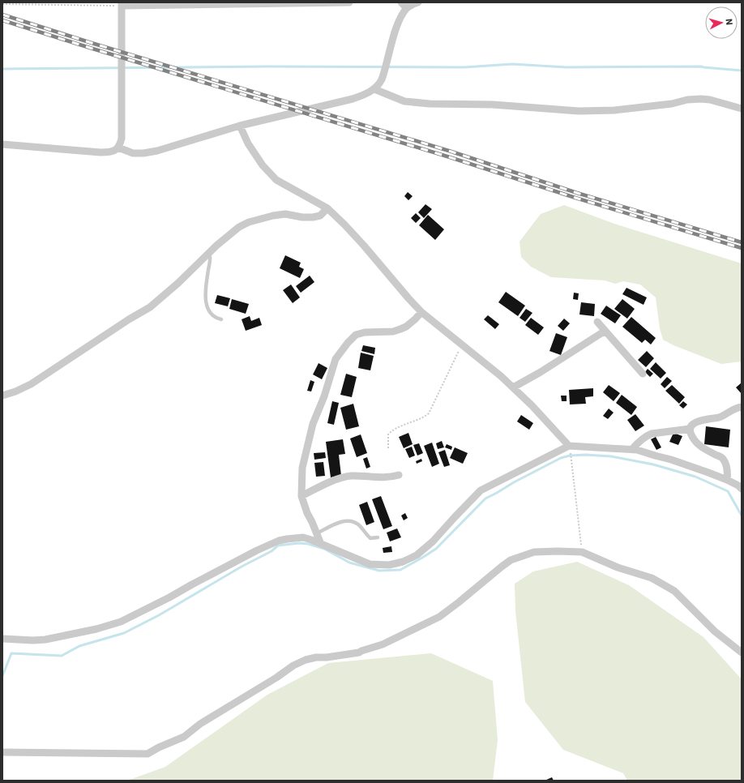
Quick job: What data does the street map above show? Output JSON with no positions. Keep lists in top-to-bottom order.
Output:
{
  "north": "right"
}
